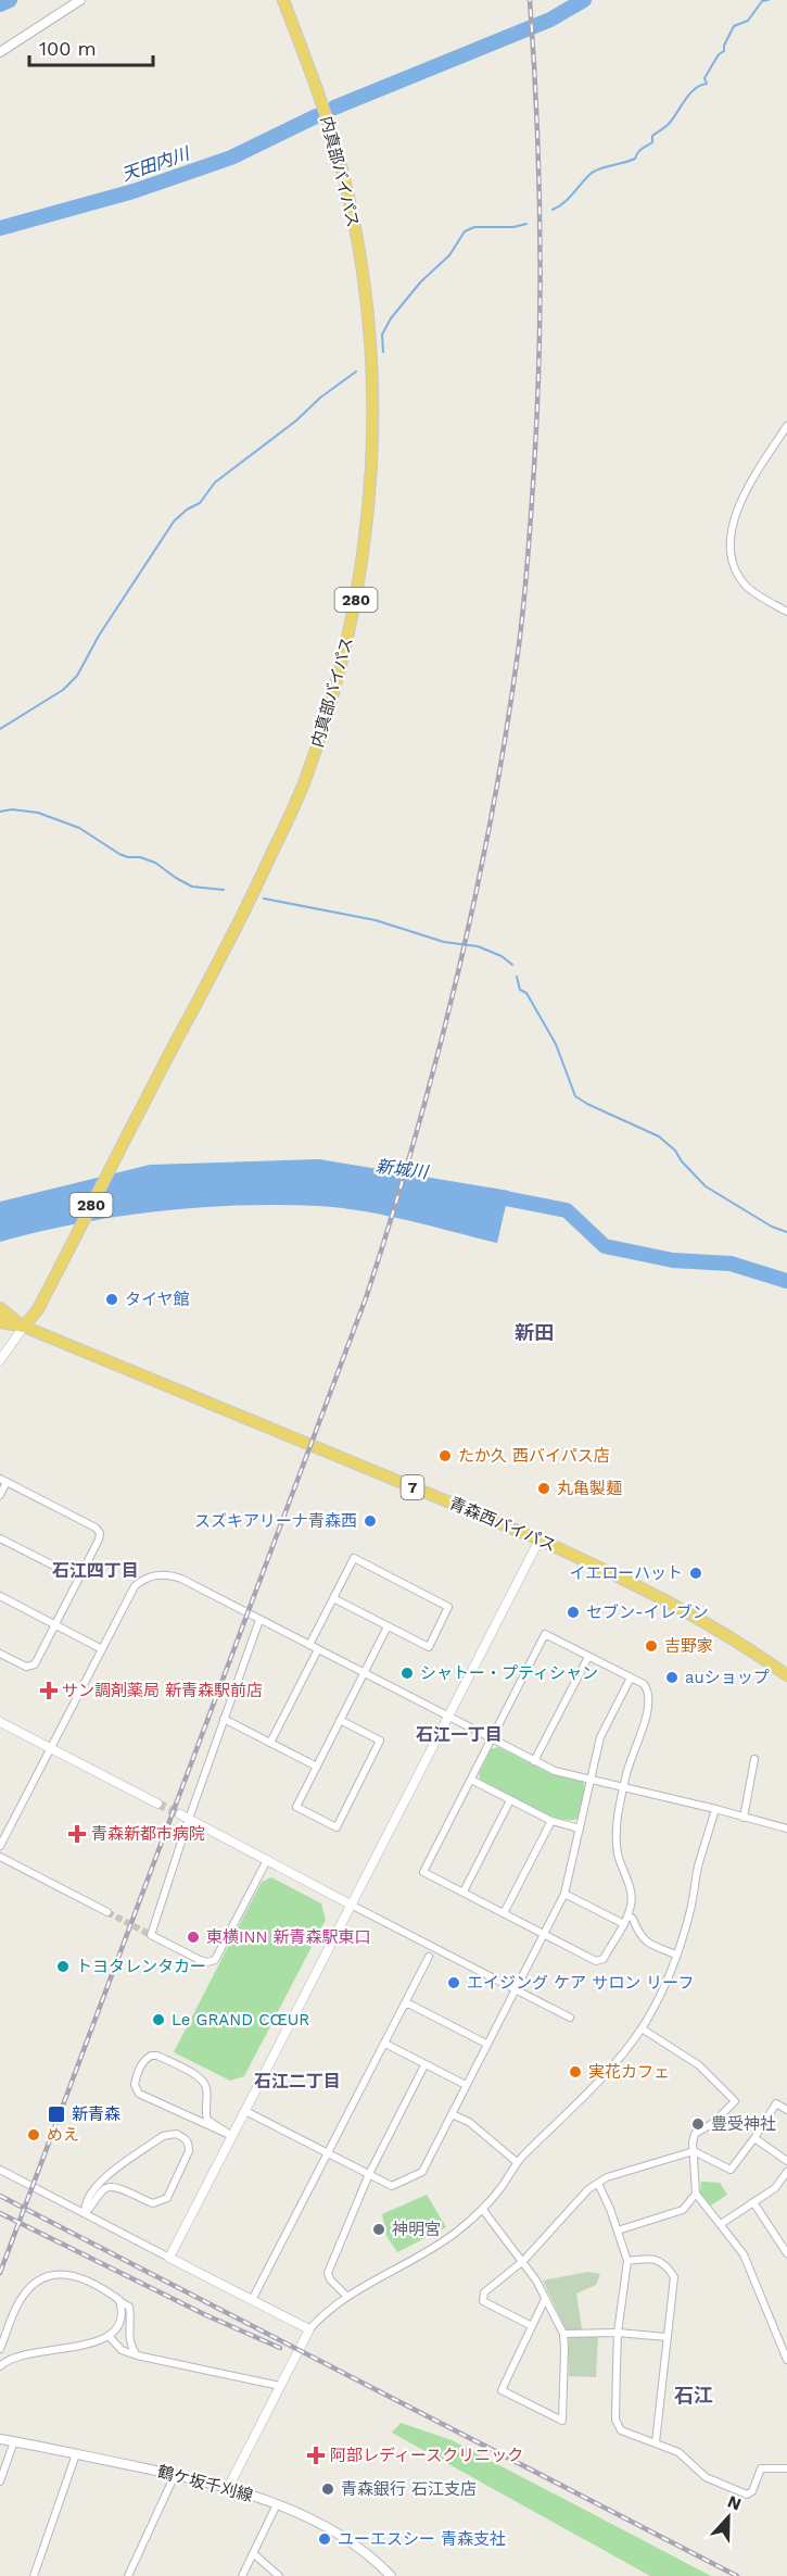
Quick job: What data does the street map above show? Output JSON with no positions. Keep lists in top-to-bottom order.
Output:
{
  "streets": {
    "highway": [
      "内真部バイパス",
      "280",
      "7",
      "青森西バイパス"
    ],
    "main road": ["鶴ケ坂千刈線"]
  },
  "crossings": [
    ["内真部バイパス", "青森西バイパス"]
  ],
  "districts": [
    "新田",
    "石江四丁目",
    "石江一丁目",
    "石江二丁目",
    "石江"
  ],
  "water": ["天田内川", "新城川"],
  "places": {
    "other": [
      "タイヤ館",
      "たか久 西バイパス店",
      "丸亀製麺",
      "スズキアリーナ青森西",
      "イエローハット",
      "セブン-イレブン",
      "吉野家",
      "シャトー・プティシャン",
      "auショップ",
      "東横INN 新青森駅東口",
      "トヨタレンタカー",
      "エイジング ケア サロン リーフ",
      "Le GRAND CŒUR",
      "実花カフェ",
      "豊受神社",
      "めえ",
      "神明宮",
      "青森銀行 石江支店",
      "ユーエスシー 青森支社"
    ],
    "health": ["サン調剤薬局 新青森駅前店", "青森新都市病院", "阿部レディースクリニック"],
    "transit": ["新青森"]
  },
  "scale_bar": "100 m",
  "north": "top"
}
